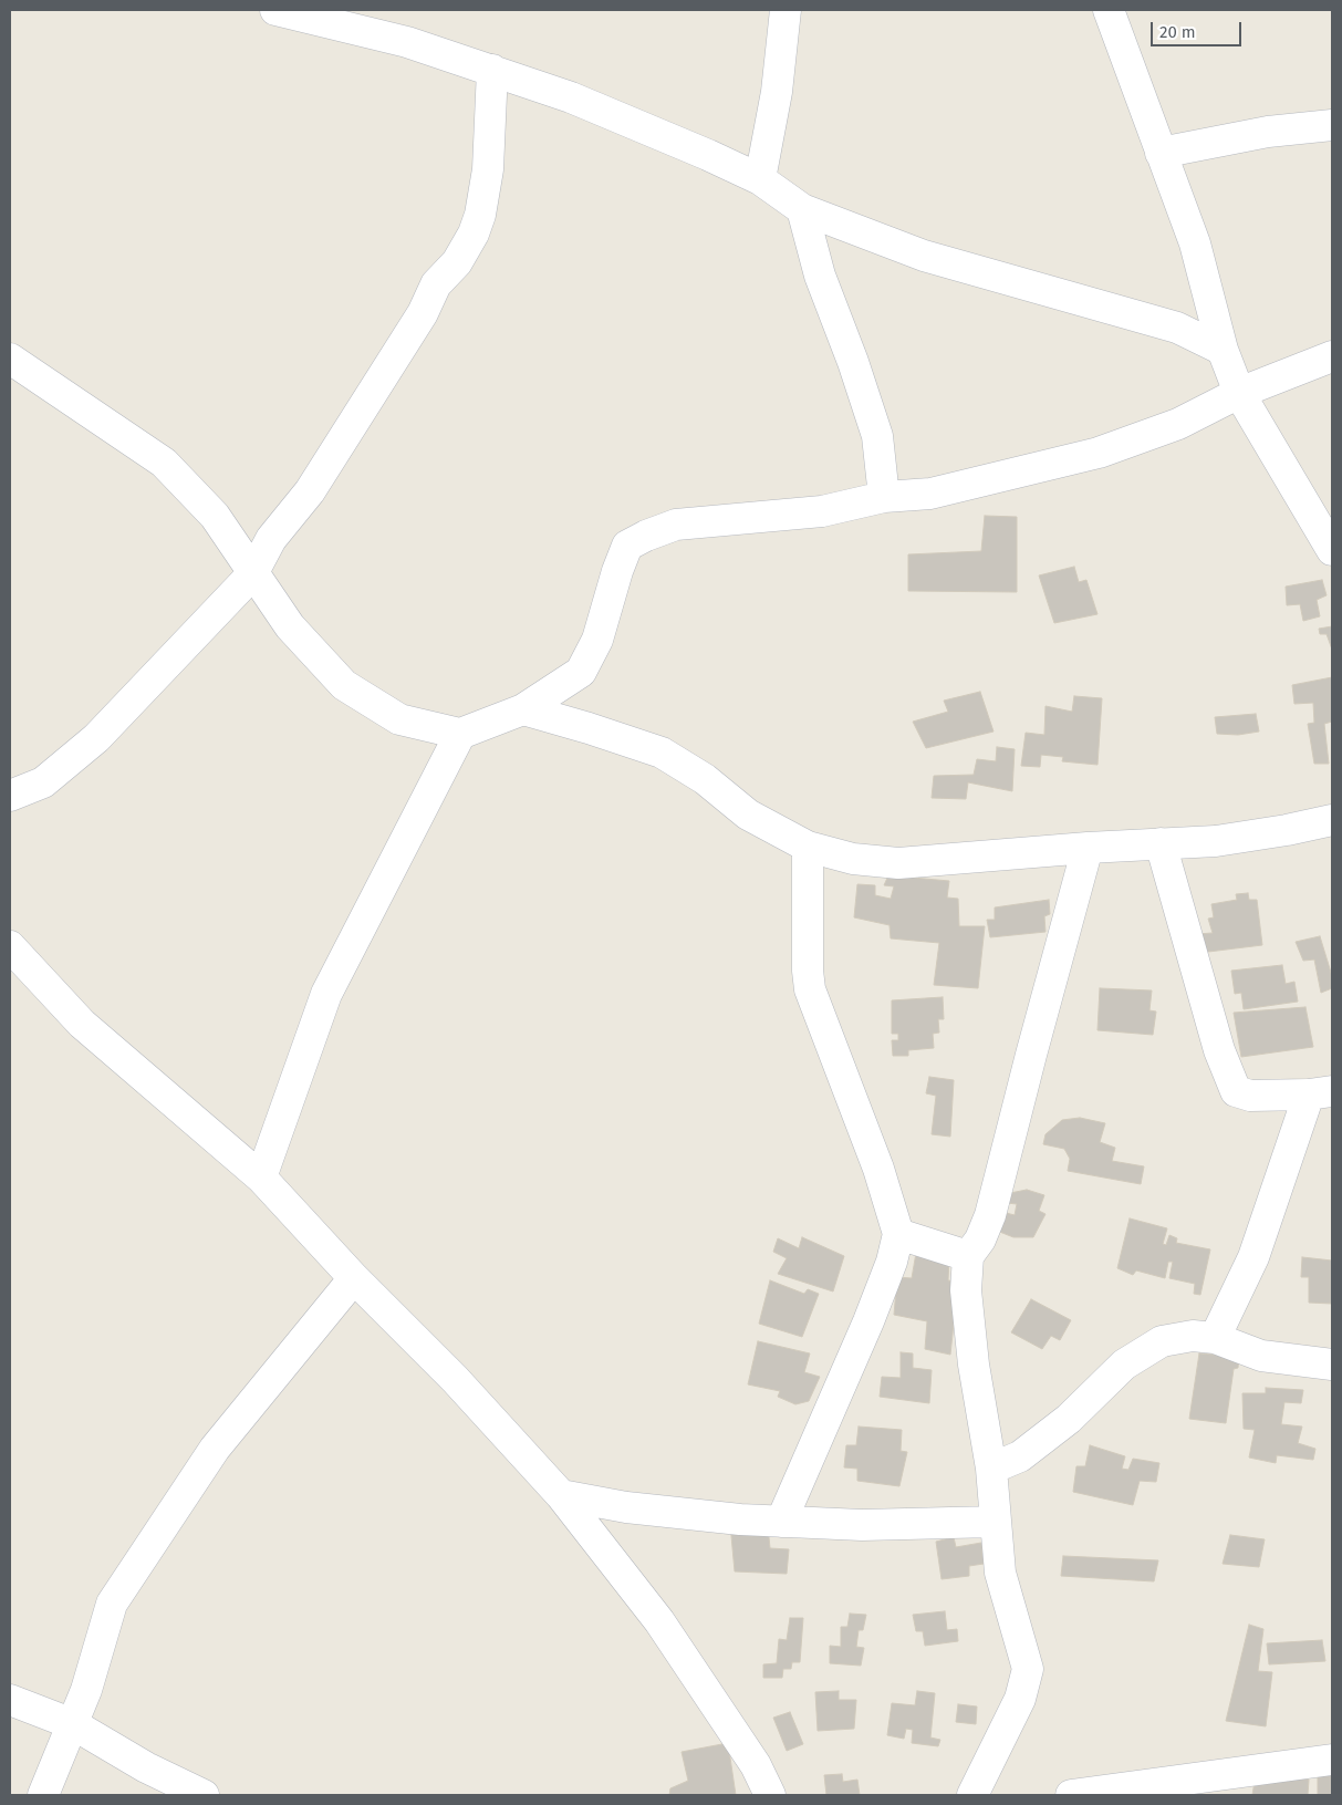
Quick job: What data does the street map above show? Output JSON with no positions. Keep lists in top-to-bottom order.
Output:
{
  "scale_bar": "20 m"
}
